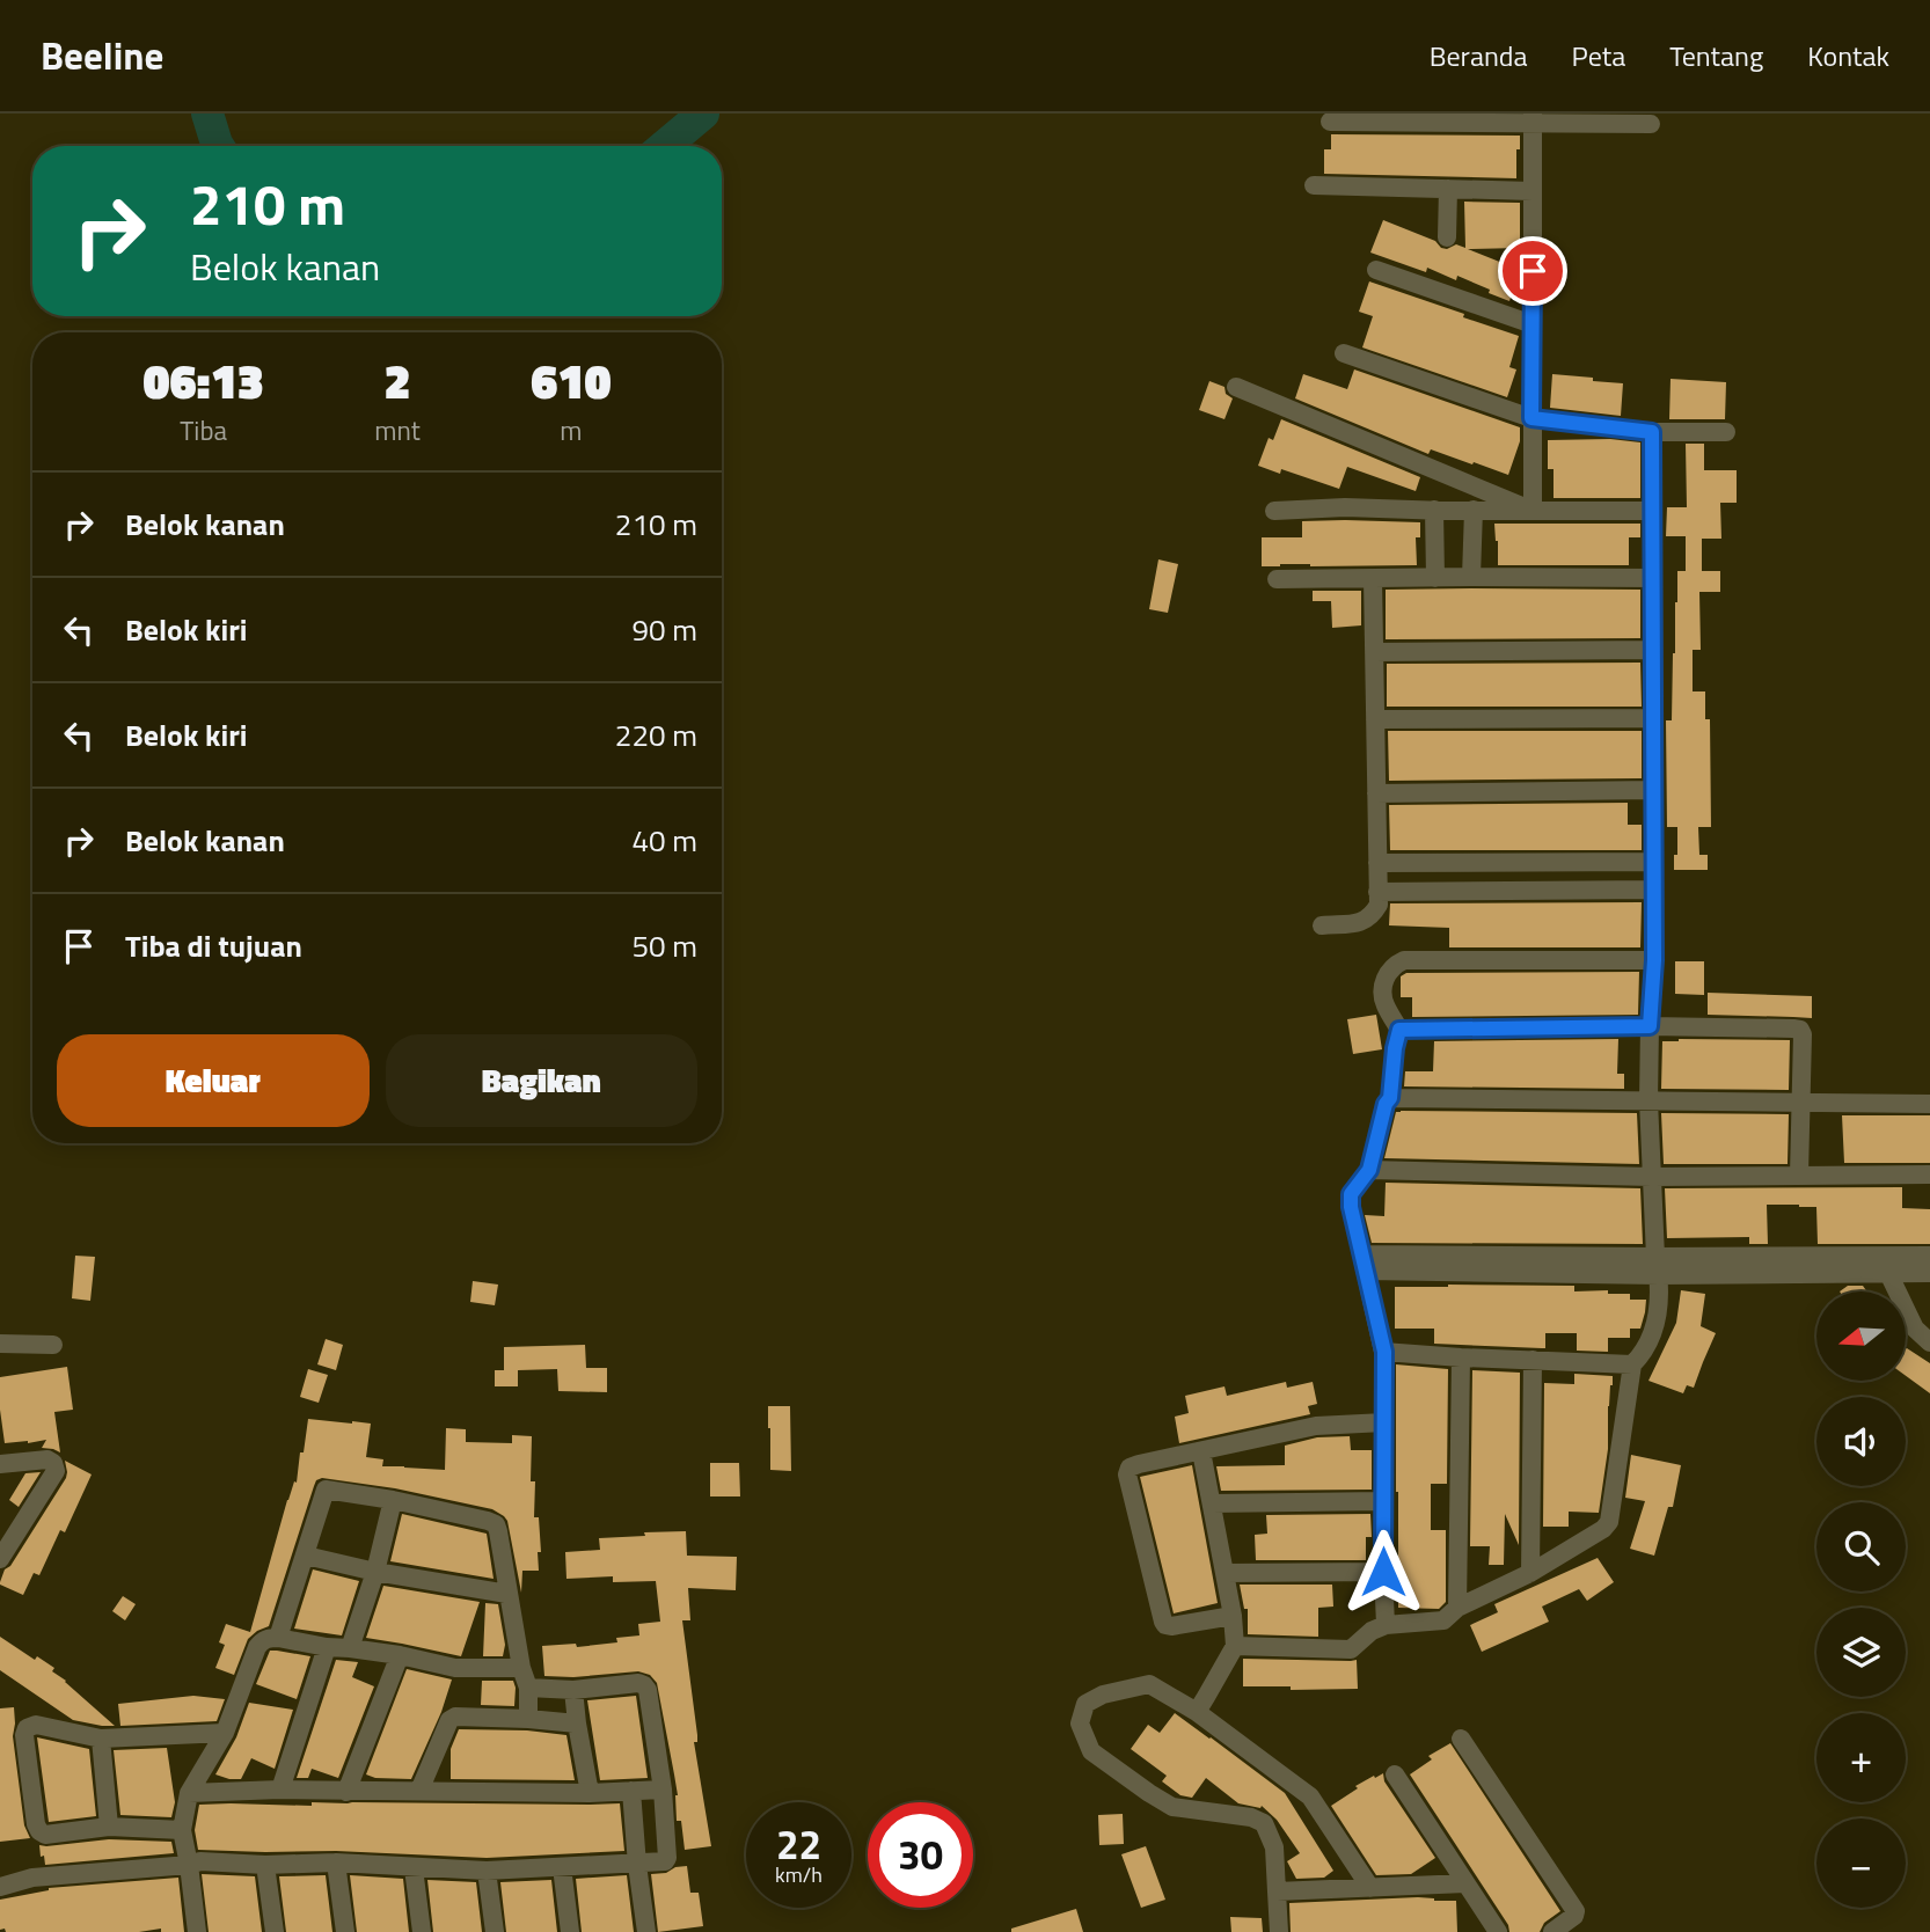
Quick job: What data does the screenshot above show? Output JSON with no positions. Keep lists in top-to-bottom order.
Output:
{
  "north": "left",
  "page": {
    "header": "Beeline",
    "nav": [
      "Beranda",
      "Peta",
      "Tentang",
      "Kontak"
    ],
    "turn": ["210 m", "Belok kanan"],
    "eta": [
      "06:13",
      "Tiba",
      "2",
      "mnt",
      "610",
      "m"
    ],
    "list": [
      {
        "name": "Belok kanan",
        "value": "210 m"
      },
      {
        "name": "Belok kiri",
        "value": "90 m"
      },
      {
        "name": "Belok kiri",
        "value": "220 m"
      },
      {
        "name": "Belok kanan",
        "value": "40 m"
      },
      {
        "name": "Tiba di tujuan",
        "value": "50 m"
      }
    ],
    "buttons": ["Keluar", "Bagikan"],
    "map_buttons": ["+", "−"],
    "speed": "22 km/h",
    "limit": "30"
  }
}
